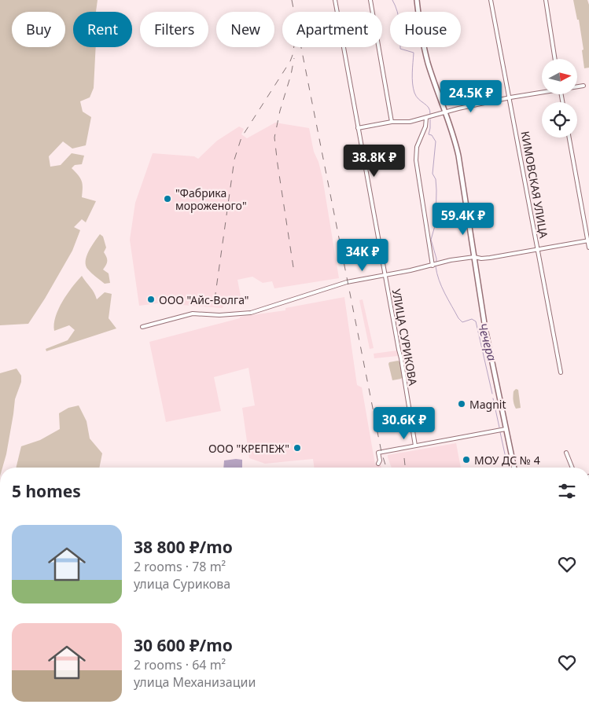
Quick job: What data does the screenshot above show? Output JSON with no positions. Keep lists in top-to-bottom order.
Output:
{
  "streets": {
    "street": ["КИМОВСКАЯ УЛИЦА", "УЛИЦА СУРИКОВА"]
  },
  "water": ["Чечера"],
  "places": [
    "\"Фабрика мороженого\"",
    "ООО \"Айс-Волга\"",
    "Magnit",
    "ООО \"КРЕПЕЖ\"",
    "МОУ ДС № 4"
  ],
  "north": "right",
  "page": {
    "chip": [
      "Buy",
      "Rent",
      "Filters",
      "New",
      "Apartment",
      "House"
    ],
    "price": [
      "24.5K ₽",
      "38.8K ₽",
      "59.4K ₽",
      "34K ₽",
      "30.6K ₽"
    ],
    "heading": "5 homes",
    "list": [
      {
        "name": "38 800 ₽/mo",
        "note": "2 rooms · 78 m² · улица Сурикова"
      },
      {
        "name": "30 600 ₽/mo",
        "note": "2 rooms · 64 m² · улица Механизации"
      }
    ]
  }
}
